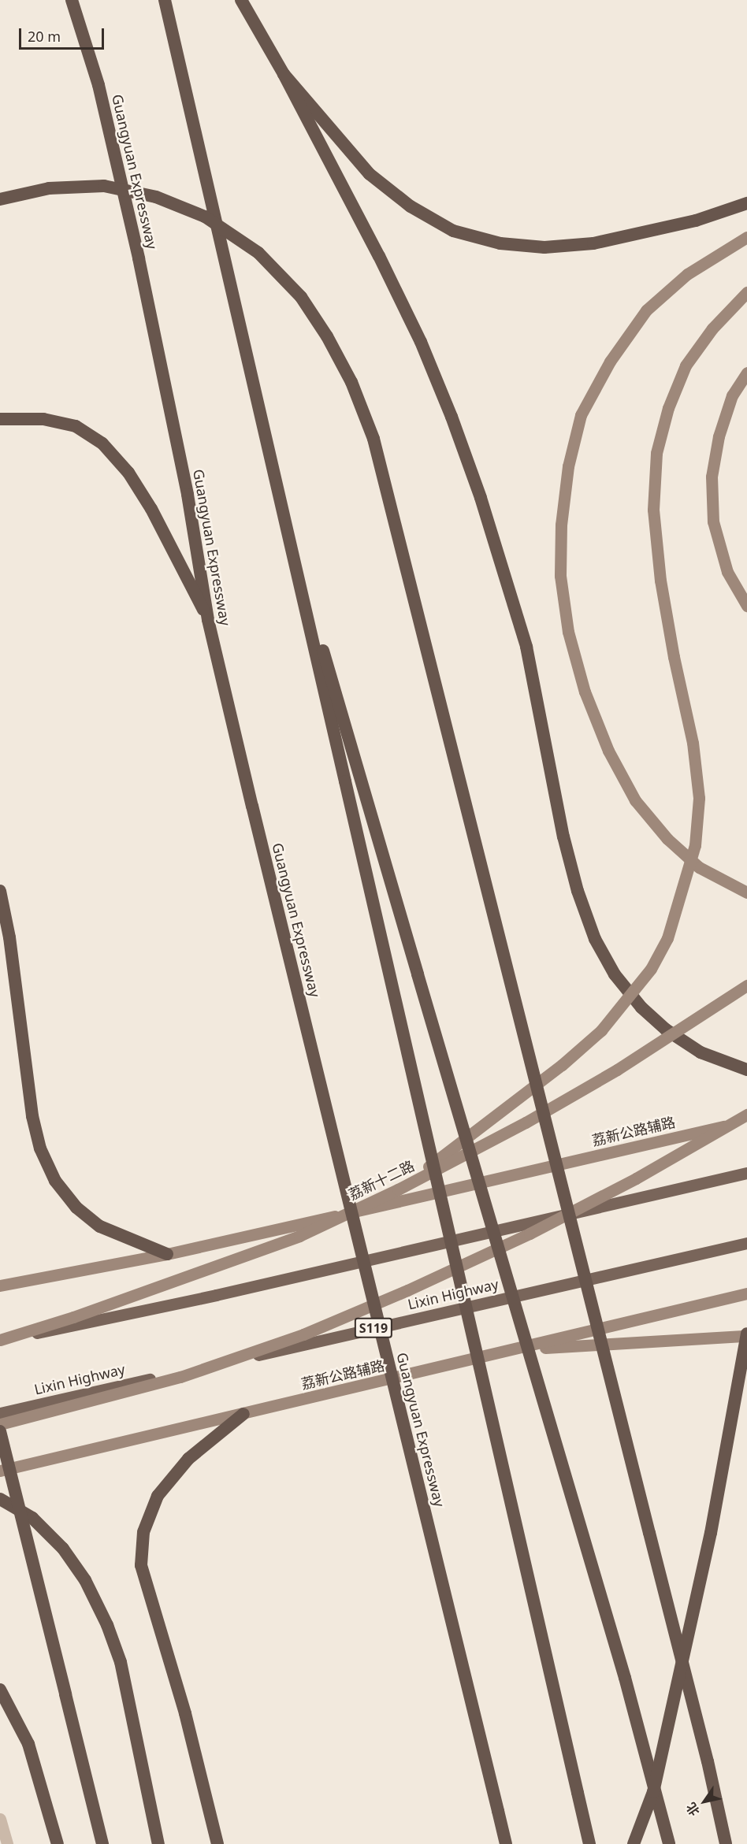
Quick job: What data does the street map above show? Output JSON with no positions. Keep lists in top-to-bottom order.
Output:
{
  "streets": {
    "highway": ["Guangyuan Expressway"],
    "main road": [
      "荔新公路辅路",
      "荔新十二路",
      "Lixin Highway",
      "S119"
    ]
  },
  "scale_bar": "20 m",
  "north": "bottom left"
}
